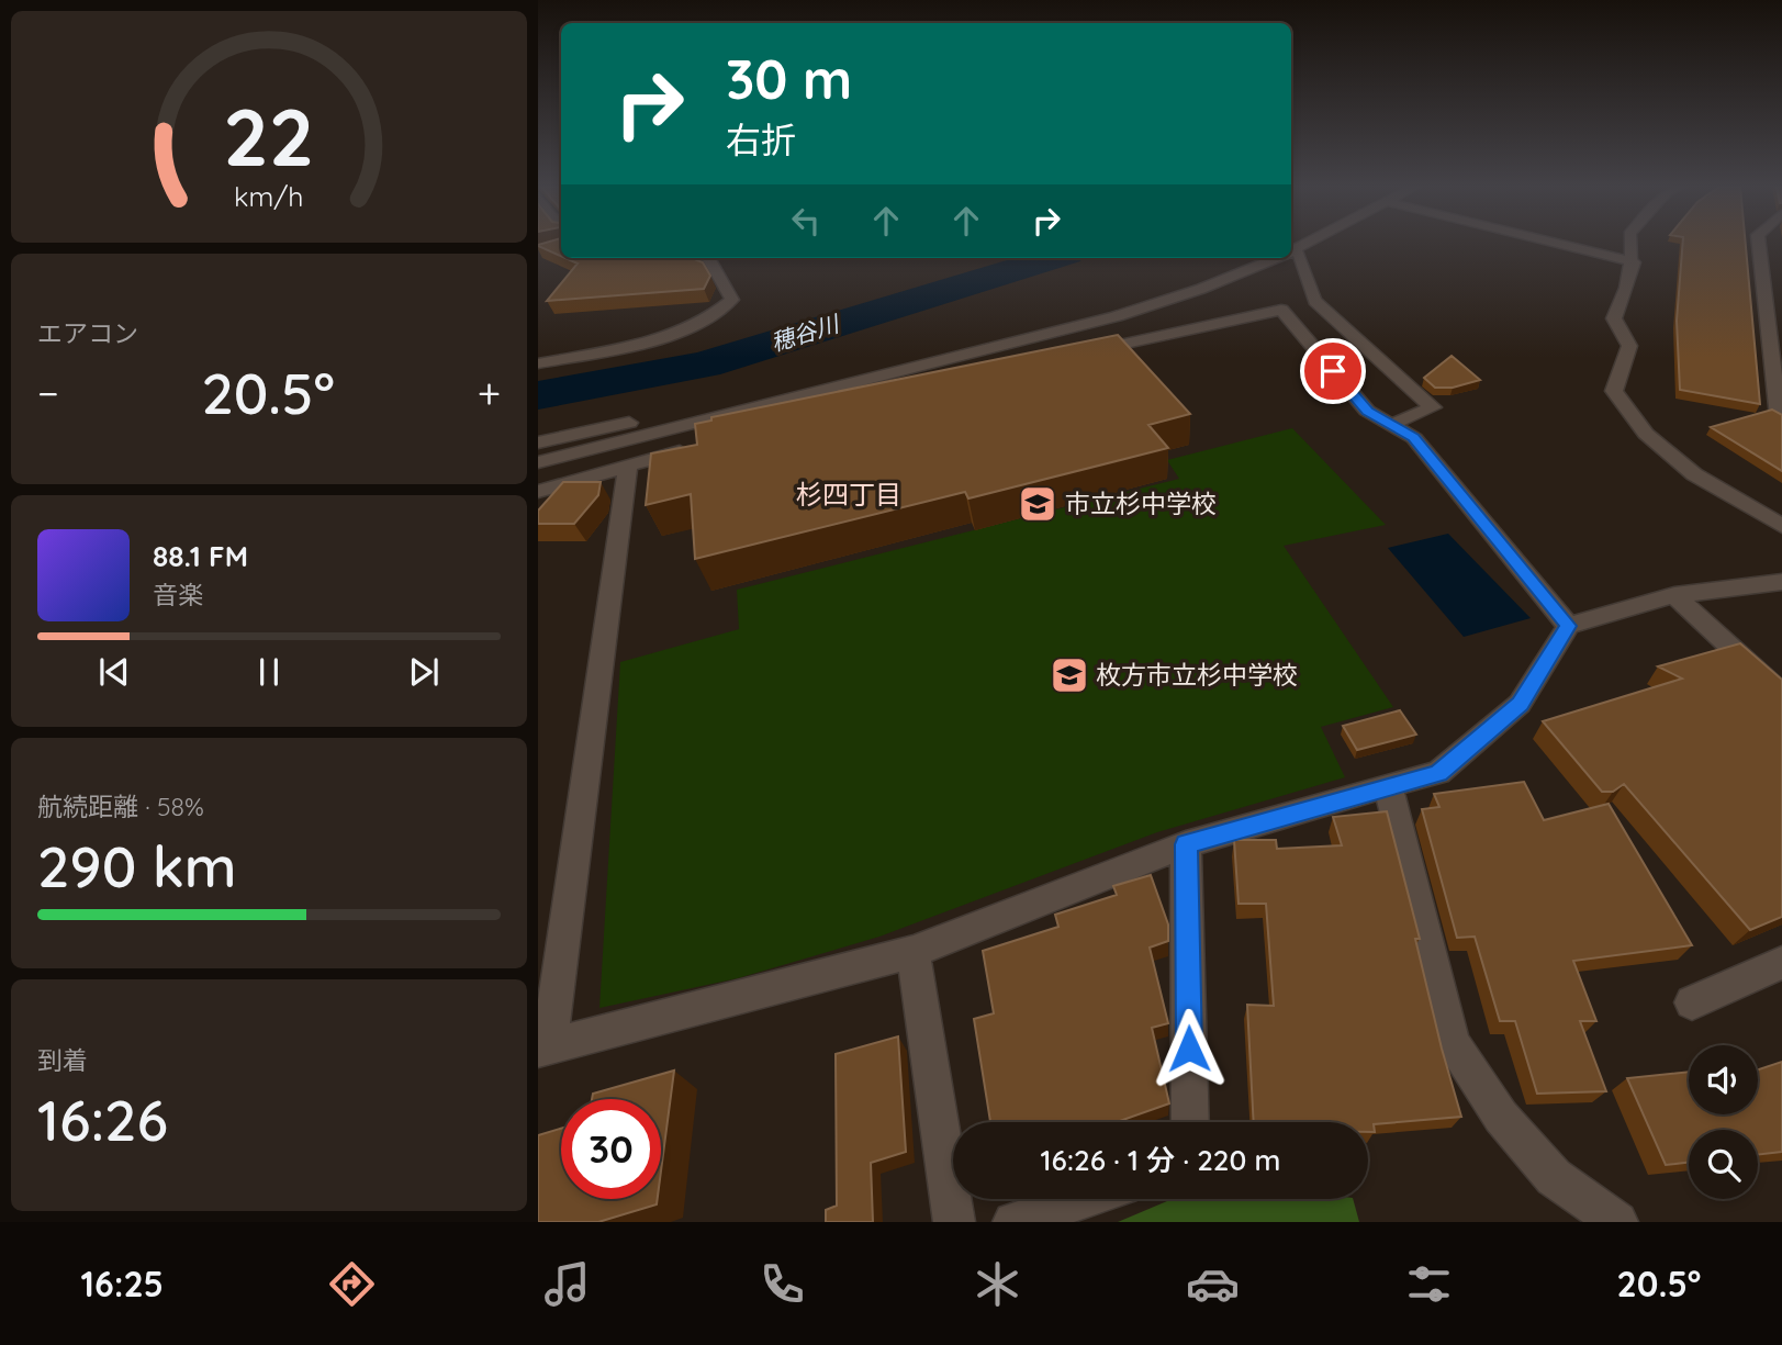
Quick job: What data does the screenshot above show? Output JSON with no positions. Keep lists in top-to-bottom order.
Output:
{
  "districts": ["杉四丁目"],
  "water": ["穂谷川"],
  "places": {
    "school or university": ["市立杉中学校", "枚方市立杉中学校"]
  },
  "page": {
    "turn": ["30 m", "右折"],
    "tile": [
      "エアコン",
      ["航続距離 · 58%", "290 km"],
      ["到着", "16:26"]
    ],
    "heat": ["−", "20.5°", "+"],
    "song": ["88.1 FM", "音楽"],
    "limit": "30",
    "trip": "16:26 · 1 分 · 220 m",
    "tabs": ["16:25", "20.5°"],
    "gauge": ["22", "km/h"]
  }
}
